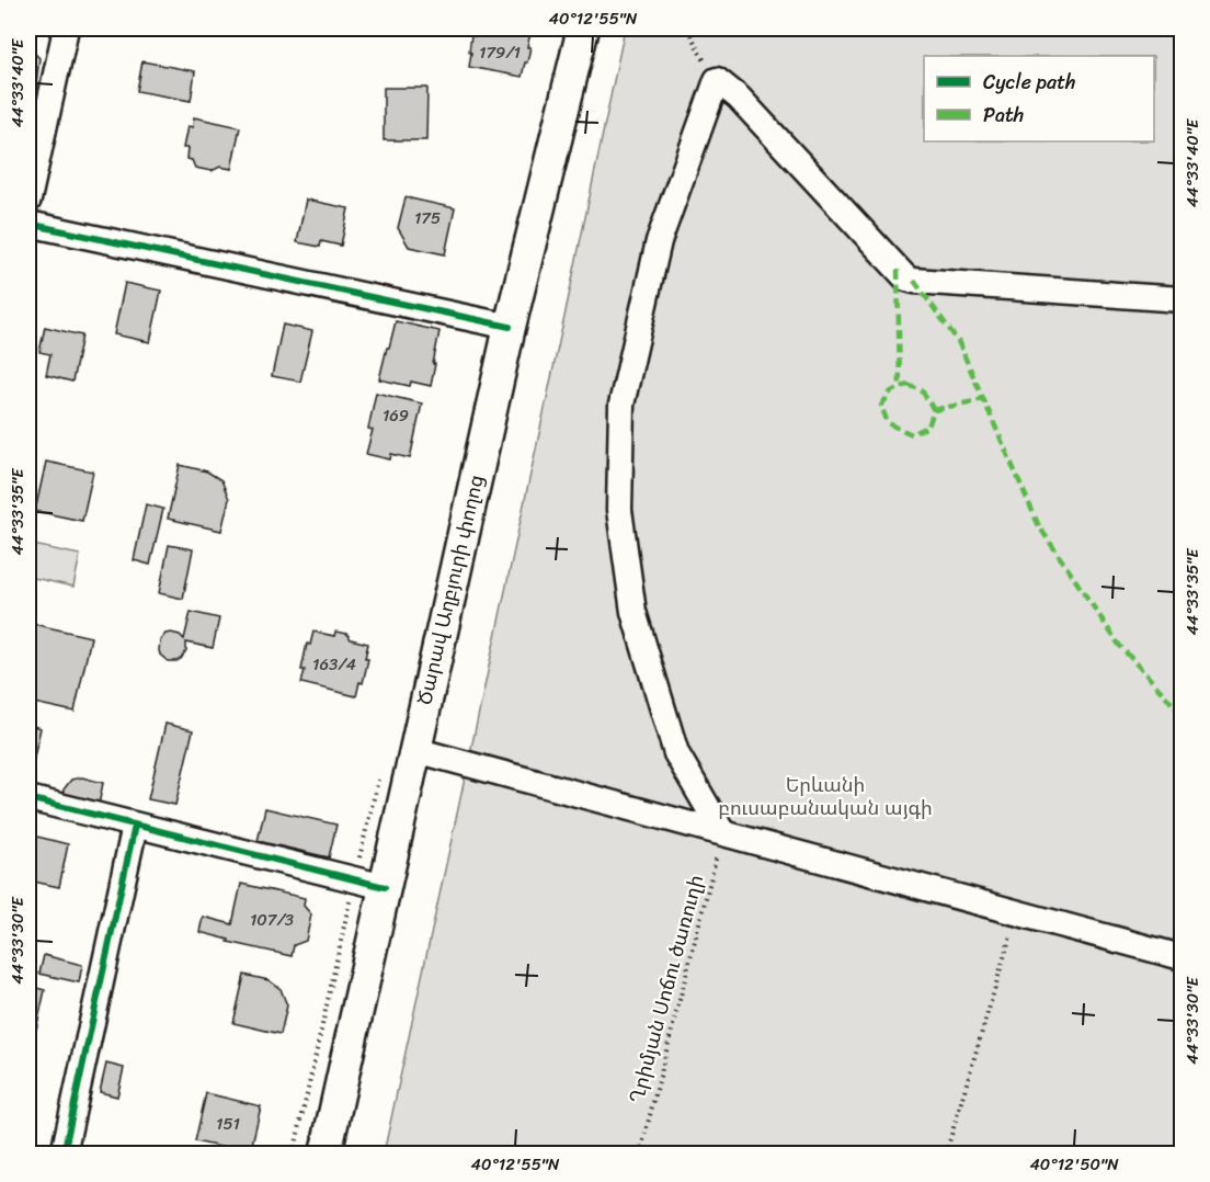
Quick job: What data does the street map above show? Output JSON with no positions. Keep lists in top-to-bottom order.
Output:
{
  "streets": {
    "main road": ["Ծարավ Աղբյուրի փողոց"],
    "path": ["Ղրիմյան Սոճու ծառուղի"]
  },
  "parks": ["Երևանի բուսաբանական այգի"],
  "house_numbers": [
    "179/1",
    "175",
    "169",
    "163/4",
    "107/3",
    "151"
  ],
  "legend": ["Cycle path", "Path"],
  "coordinates": [
    "40°12'55\"N",
    "44°33'40\"E",
    "44°33'35\"E",
    "44°33'30\"E",
    "40°12'50\"N"
  ]
}
